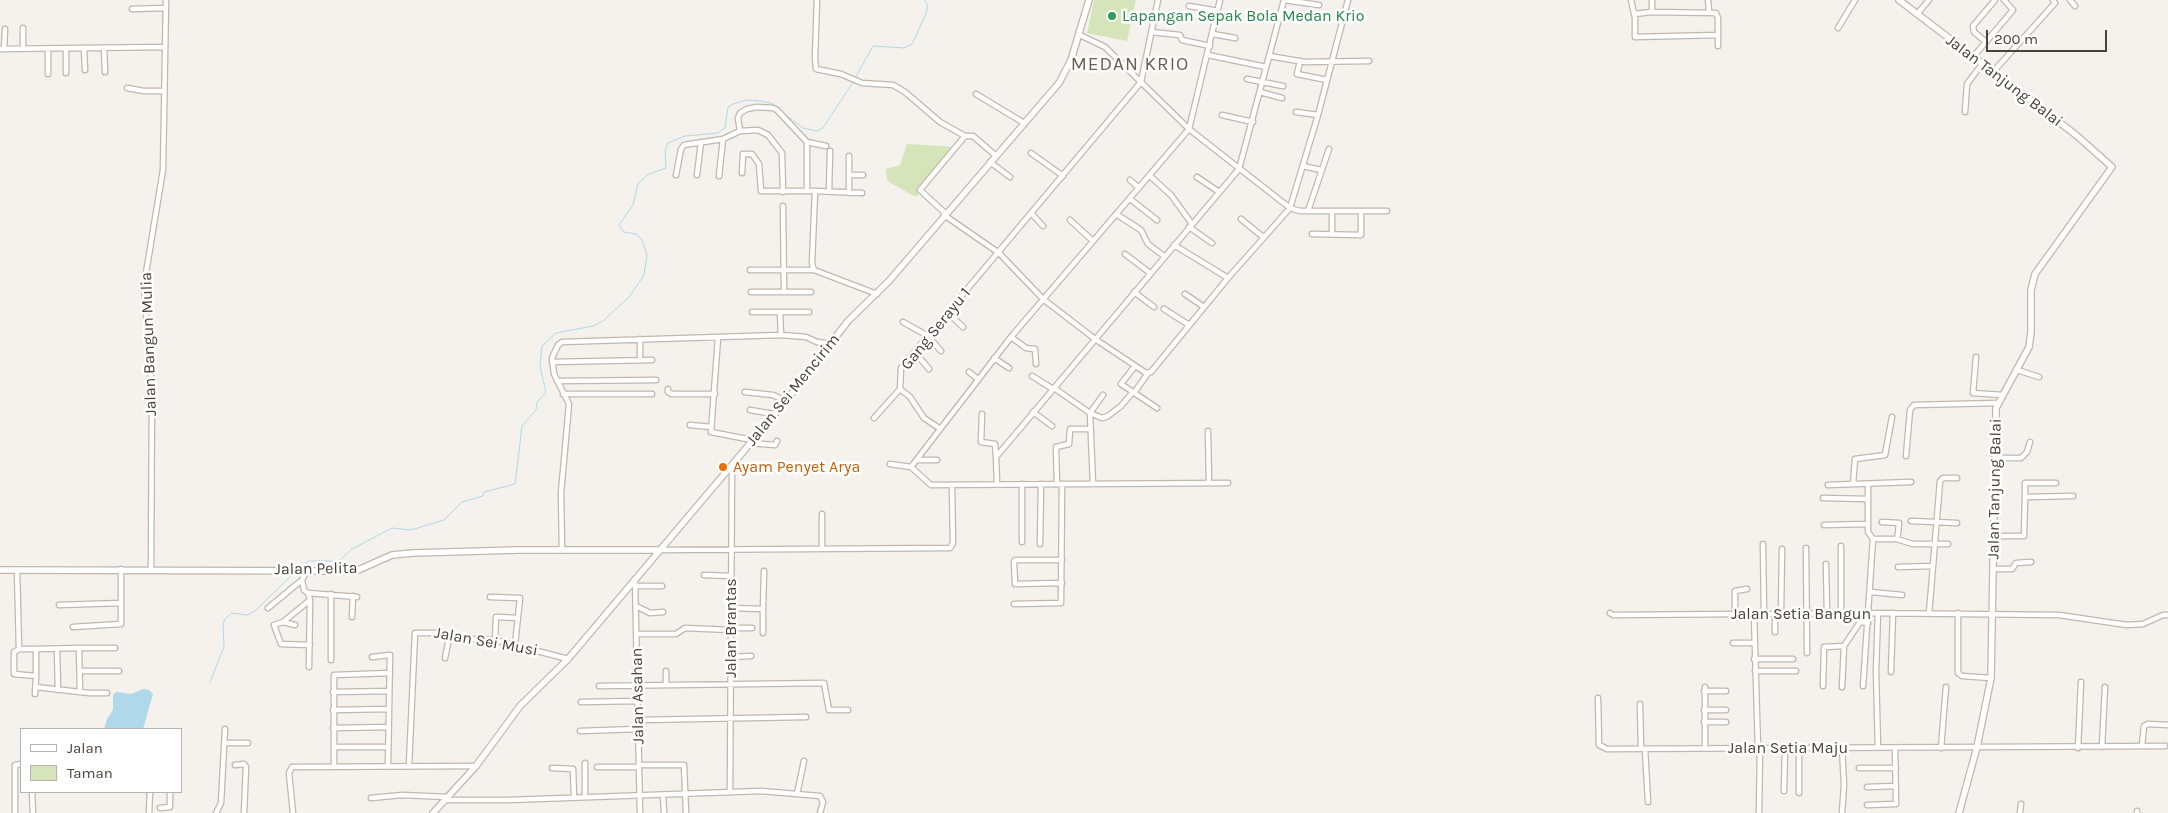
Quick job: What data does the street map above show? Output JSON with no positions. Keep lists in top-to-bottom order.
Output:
{
  "streets": {
    "street": [
      "Jalan Tanjung Balai",
      "Gang Serayu 1",
      "Jalan Bangun Mulia",
      "Jalan Sei Mencirim",
      "Jalan Pelita",
      "Jalan Setia Bangun",
      "Jalan Brantas",
      "Jalan Sei Musi",
      "Jalan Asahan",
      "Jalan Setia Maju"
    ]
  },
  "crossings": [
    ["Jalan Tanjung Balai", "Jalan Setia Bangun"],
    ["Jalan Tanjung Balai", "Jalan Setia Maju"],
    ["Jalan Bangun Mulia", "Jalan Pelita"],
    ["Jalan Sei Mencirim", "Jalan Pelita"],
    ["Jalan Sei Mencirim", "Jalan Brantas"],
    ["Jalan Sei Mencirim", "Jalan Sei Musi"],
    ["Jalan Sei Mencirim", "Jalan Asahan"]
  ],
  "districts": ["MEDAN KRIO"],
  "places": ["Lapangan Sepak Bola Medan Krio", "Ayam Penyet Arya"],
  "legend": ["Jalan", "Taman"],
  "scale_bar": "200 m"
}
